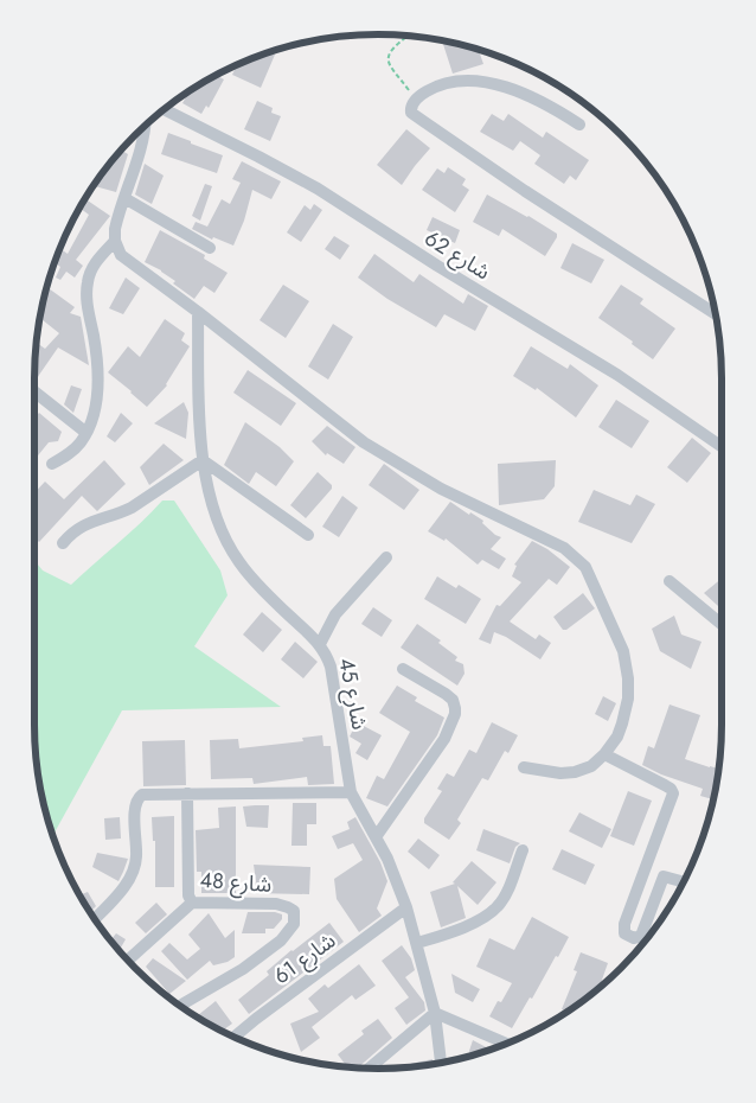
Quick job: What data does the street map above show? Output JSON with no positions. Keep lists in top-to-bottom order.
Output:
{
  "streets": {
    "street": [
      "شارع 62",
      "شارع 45",
      "شارع 48",
      "شارع 61"
    ]
  },
  "crossings": [
    ["شارع 45", "شارع 61"]
  ]
}
